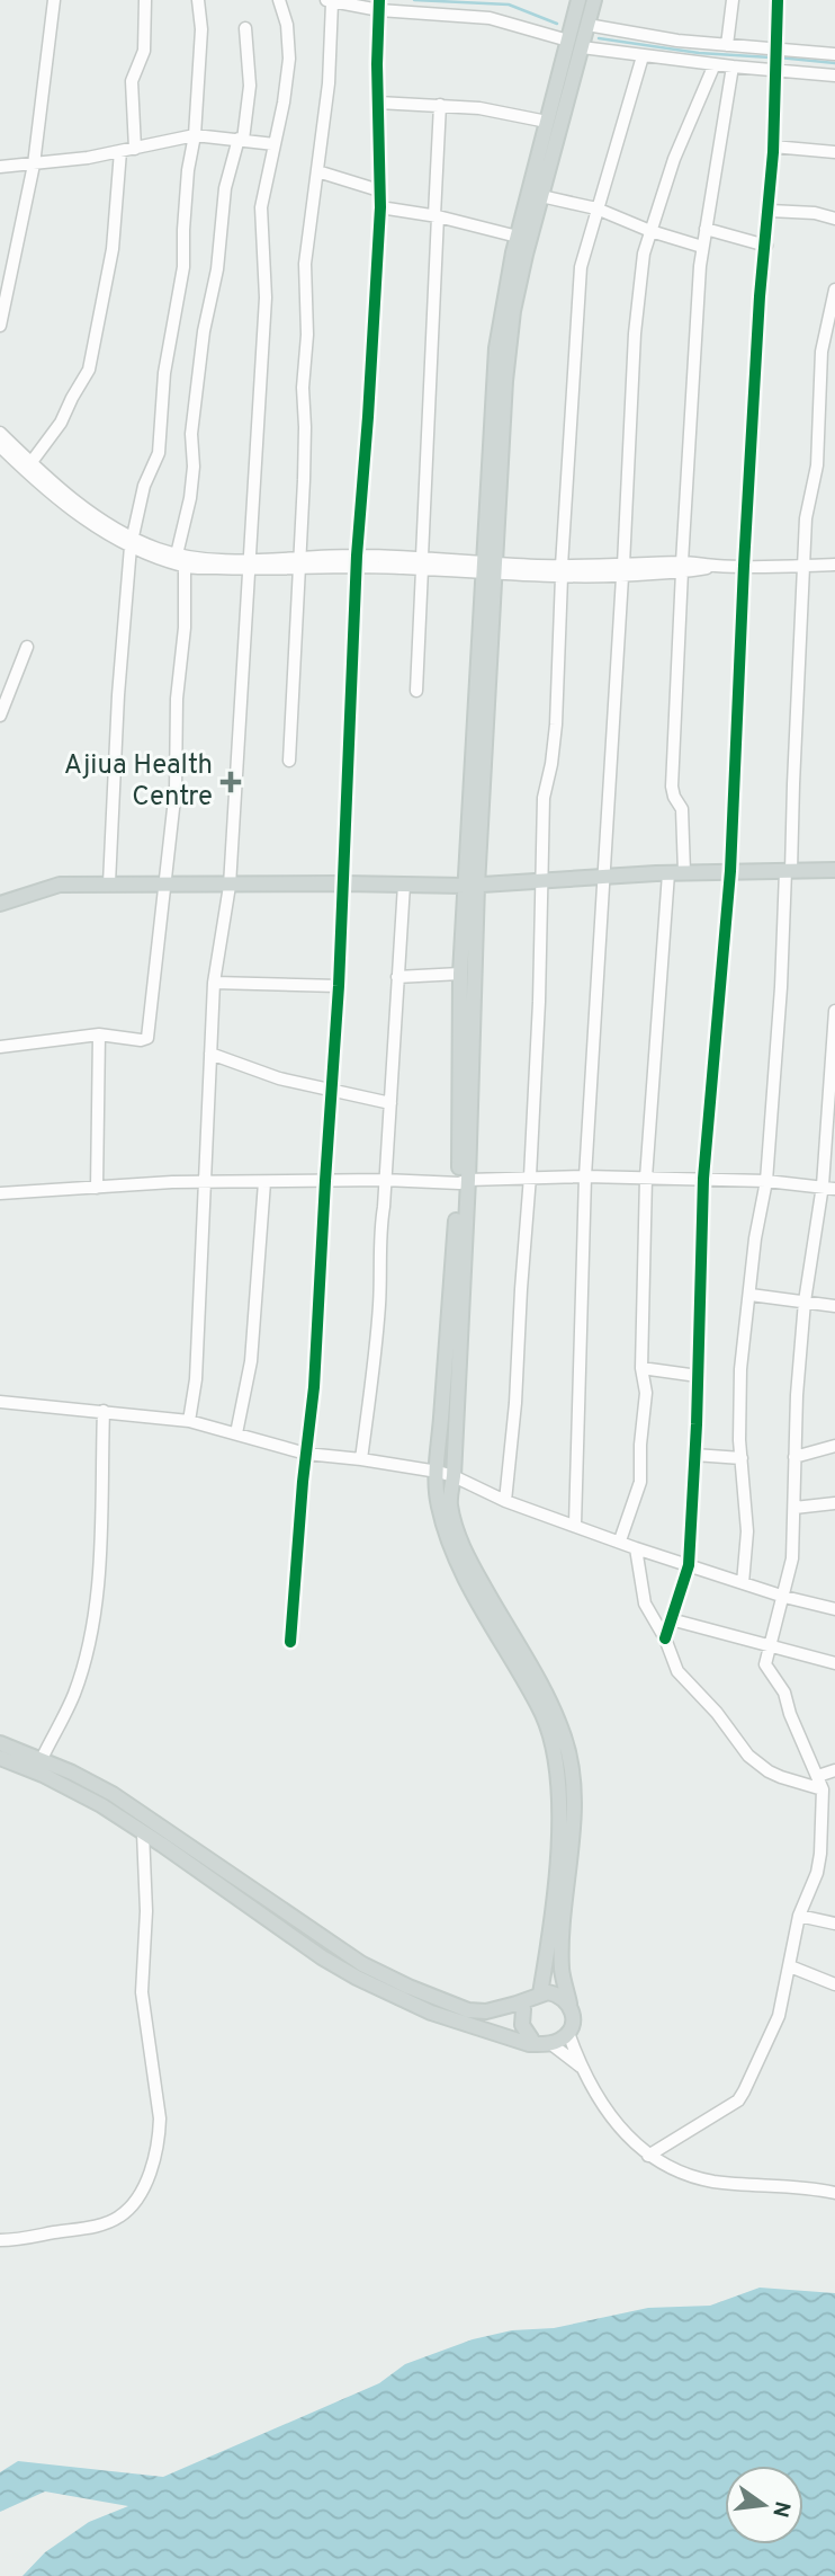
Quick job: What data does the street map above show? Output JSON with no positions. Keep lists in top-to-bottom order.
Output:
{
  "places": {
    "health": ["Ajiua Health Centre"]
  },
  "north": "right"
}
